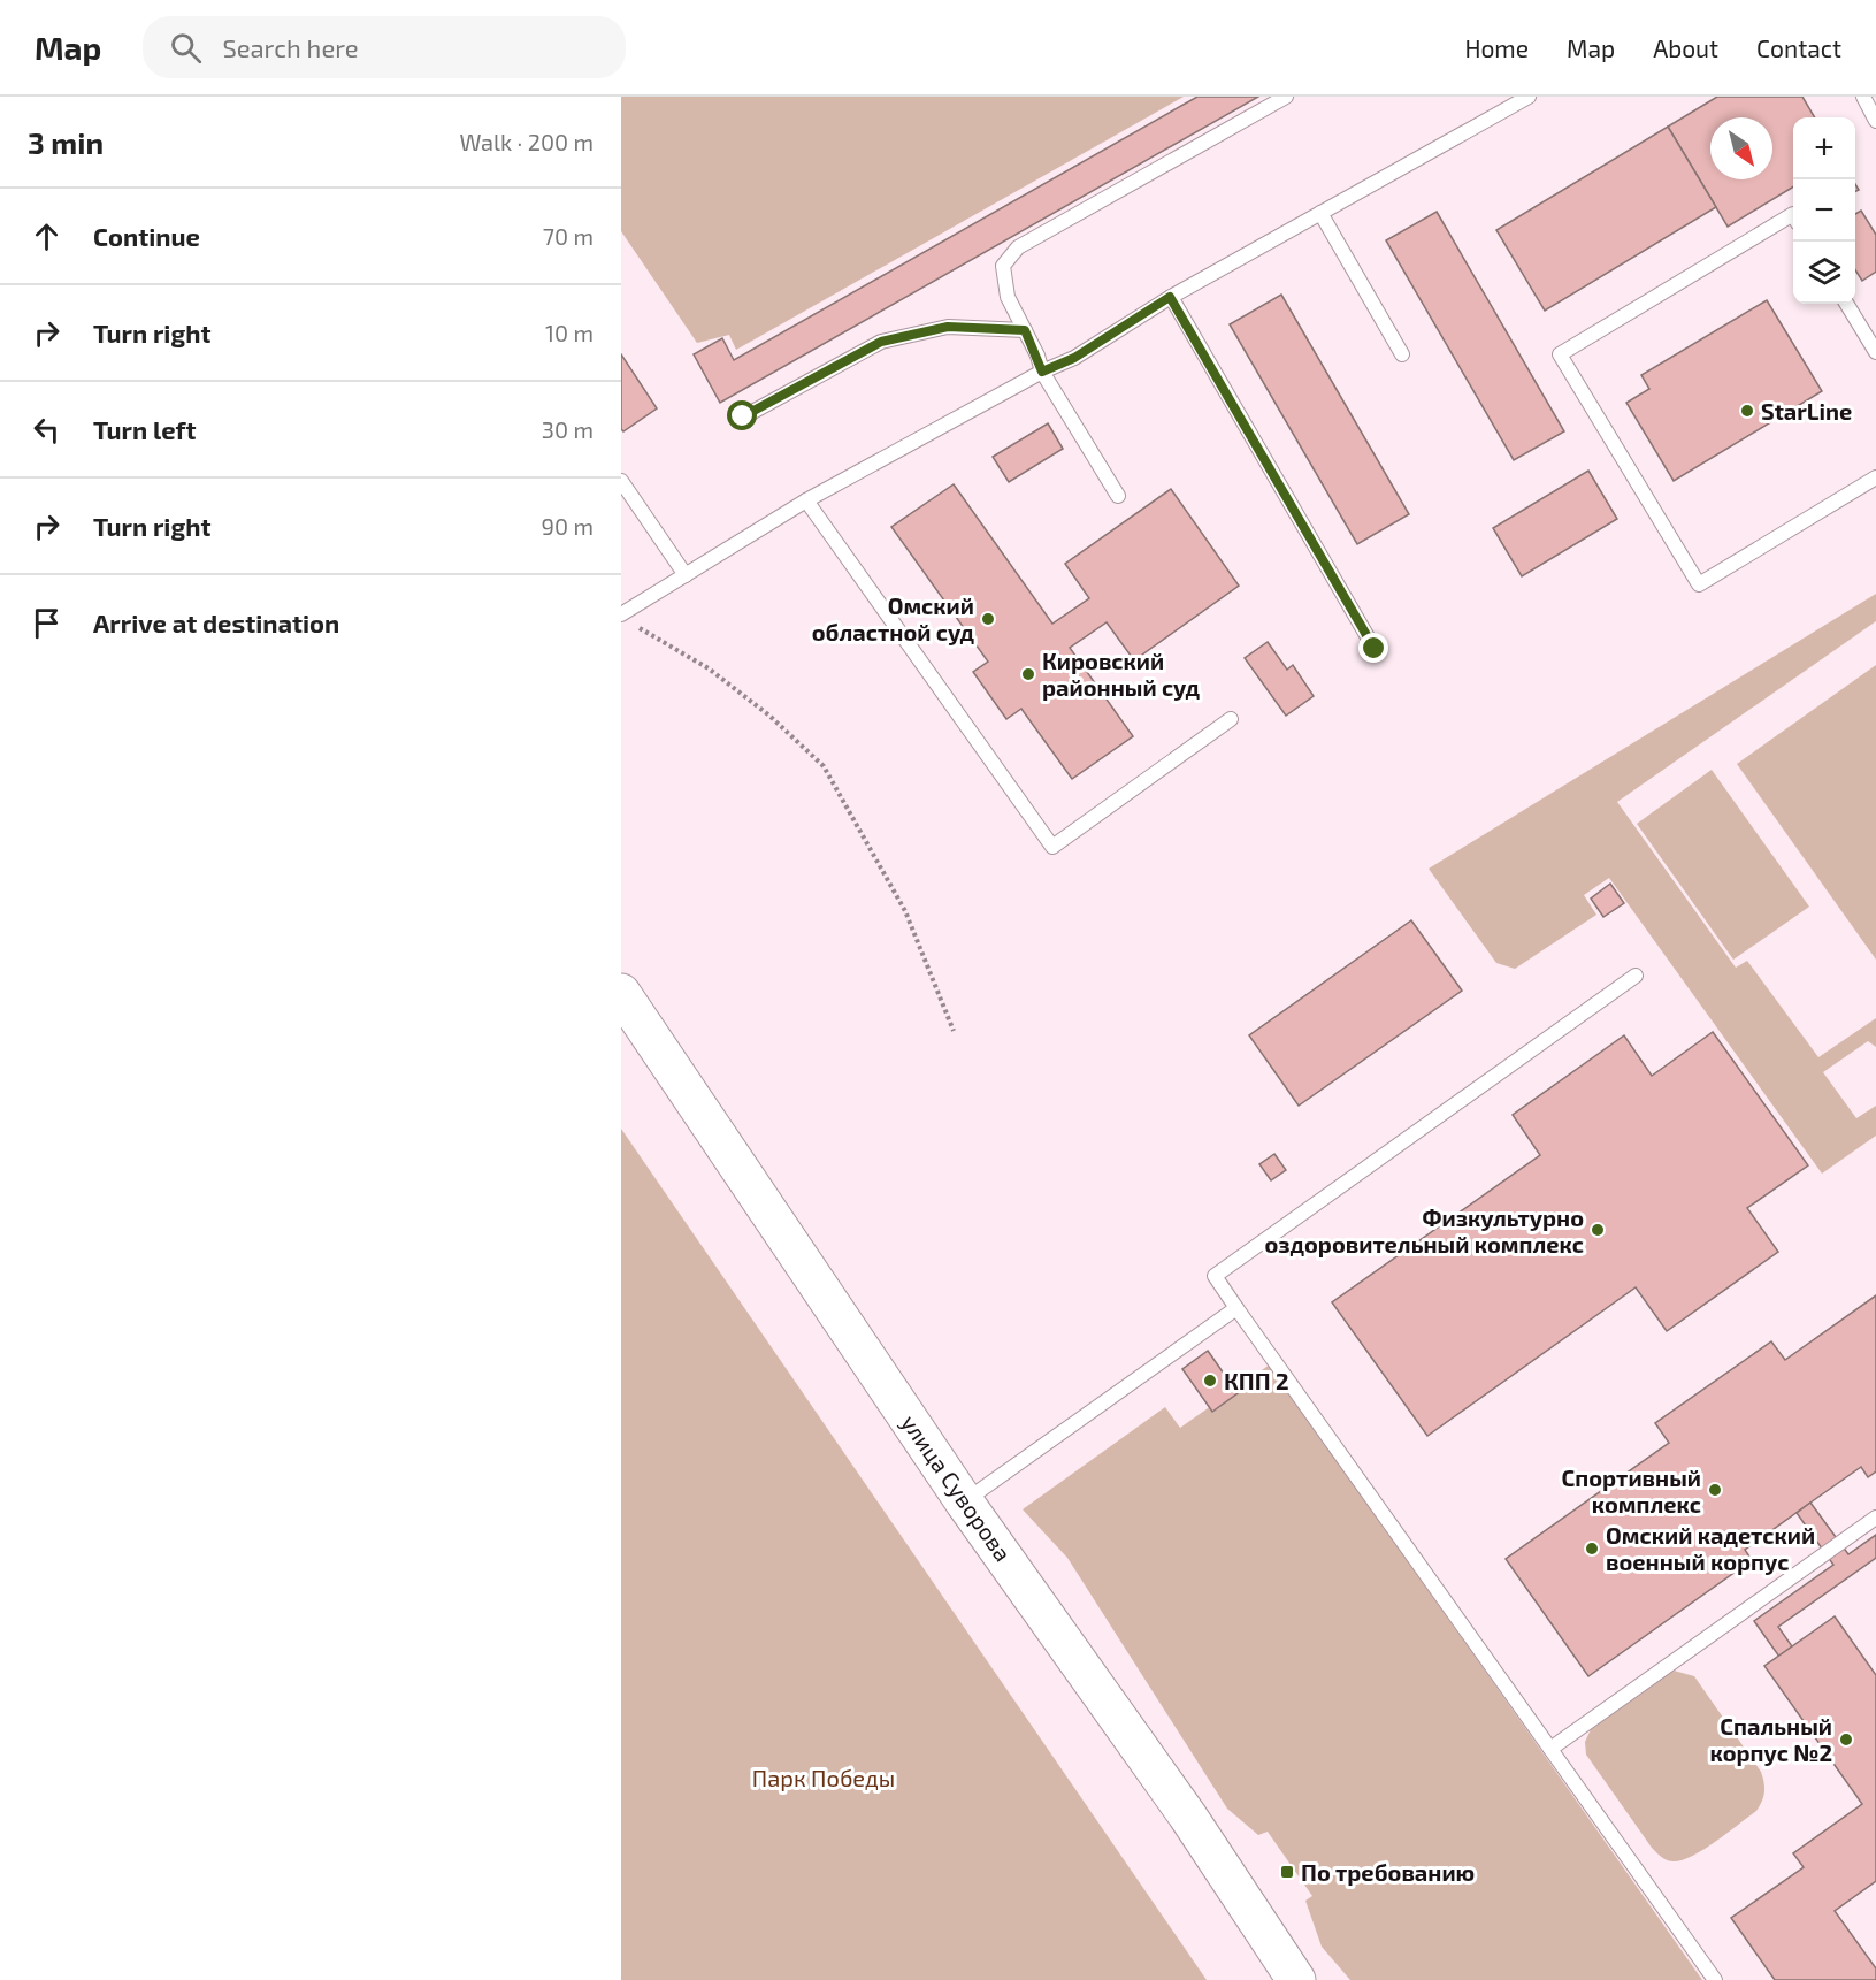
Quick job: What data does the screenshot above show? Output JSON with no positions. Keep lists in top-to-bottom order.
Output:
{
  "streets": {
    "main road": ["улица Суворова"]
  },
  "parks": ["Парк Победы"],
  "places": {
    "other": [
      "StarLine",
      "Омский областной суд",
      "Кировский районный суд",
      "Физкультурно оздоровительный комплекс",
      "КПП 2",
      "Спортивный комплекс",
      "Омский кадетский военный корпус",
      "Спальный корпус №2"
    ],
    "transit": ["По требованию"]
  },
  "north": "bottom right",
  "page": {
    "header": "Map",
    "search": "Search here",
    "nav": [
      "Home",
      "Map",
      "About",
      "Contact"
    ],
    "heading": ["3 min", "Walk · 200 m"],
    "map_buttons": ["+", "−"],
    "list": [
      ["Continue", "70 m"],
      ["Turn right", "10 m"],
      ["Turn left", "30 m"],
      ["Turn right", "90 m"],
      "Arrive at destination"
    ]
  }
}
